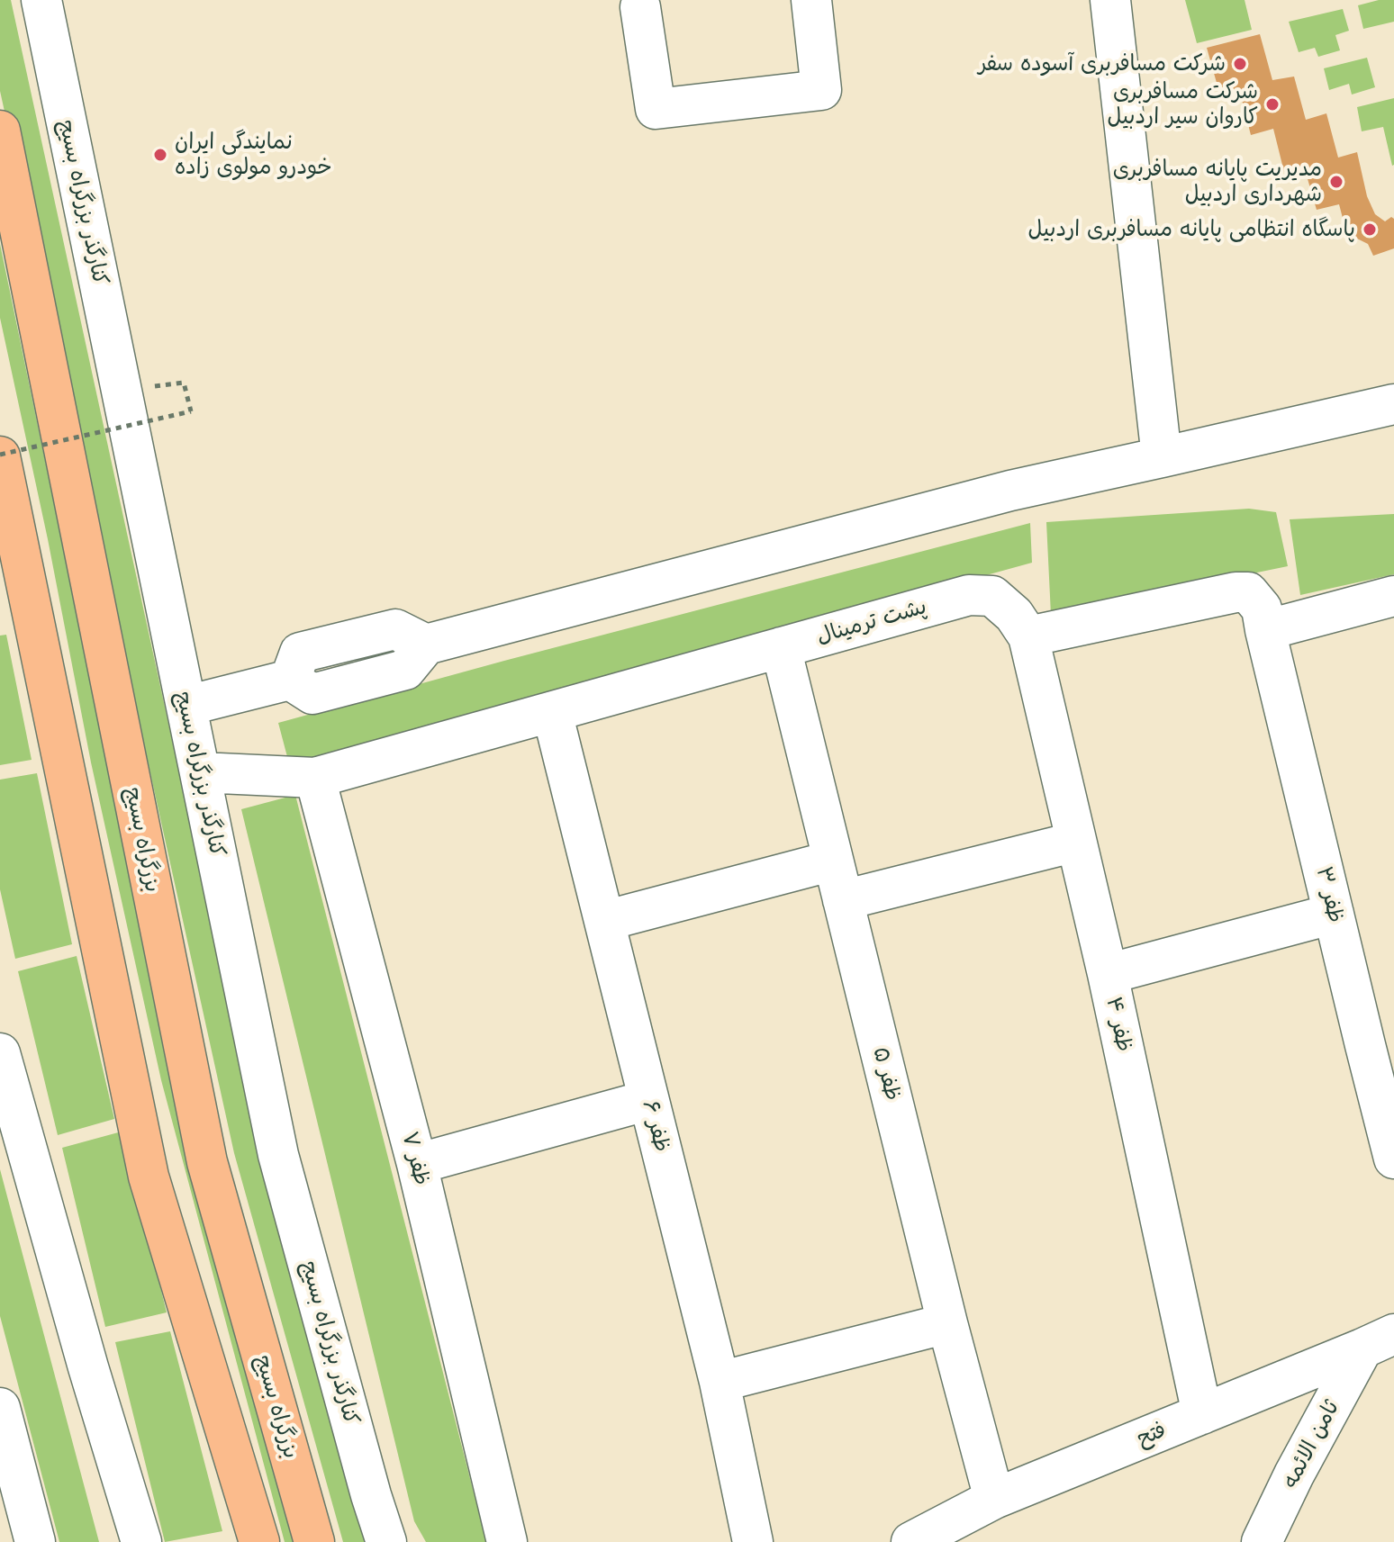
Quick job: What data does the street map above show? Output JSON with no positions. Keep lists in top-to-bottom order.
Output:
{
  "streets": {
    "highway": ["بزرگراه بسیج"],
    "street": [
      "کنارگذر بزرگراه بسیج",
      "پشت ترمینال",
      "ظفر ۳",
      "ظفر ۴",
      "ظفر ۵",
      "ظفر ۶",
      "ظفر ۷",
      "فتح",
      "ثامن الائمه"
    ]
  },
  "crossings": [
    ["کنارگذر بزرگراه بسیج", "پشت ترمینال"],
    ["پشت ترمینال", "ظفر ۴"],
    ["پشت ترمینال", "ظفر ۵"],
    ["پشت ترمینال", "ظفر ۶"],
    ["پشت ترمینال", "ظفر ۷"],
    ["ظفر ۴", "فتح"],
    ["ظفر ۵", "فتح"],
    ["فتح", "ثامن الائمه"]
  ],
  "places": [
    "شرکت مسافربری آسوده سفر",
    "شرکت مسافربری کاروان سیر اردبیل",
    "نمایندگی ایران خودرو مولوی زاده",
    "مدیریت پایانه مسافربری شهرداری اردبیل",
    "پاسگاه انتظامی پایانه مسافربری اردبیل"
  ]
}
